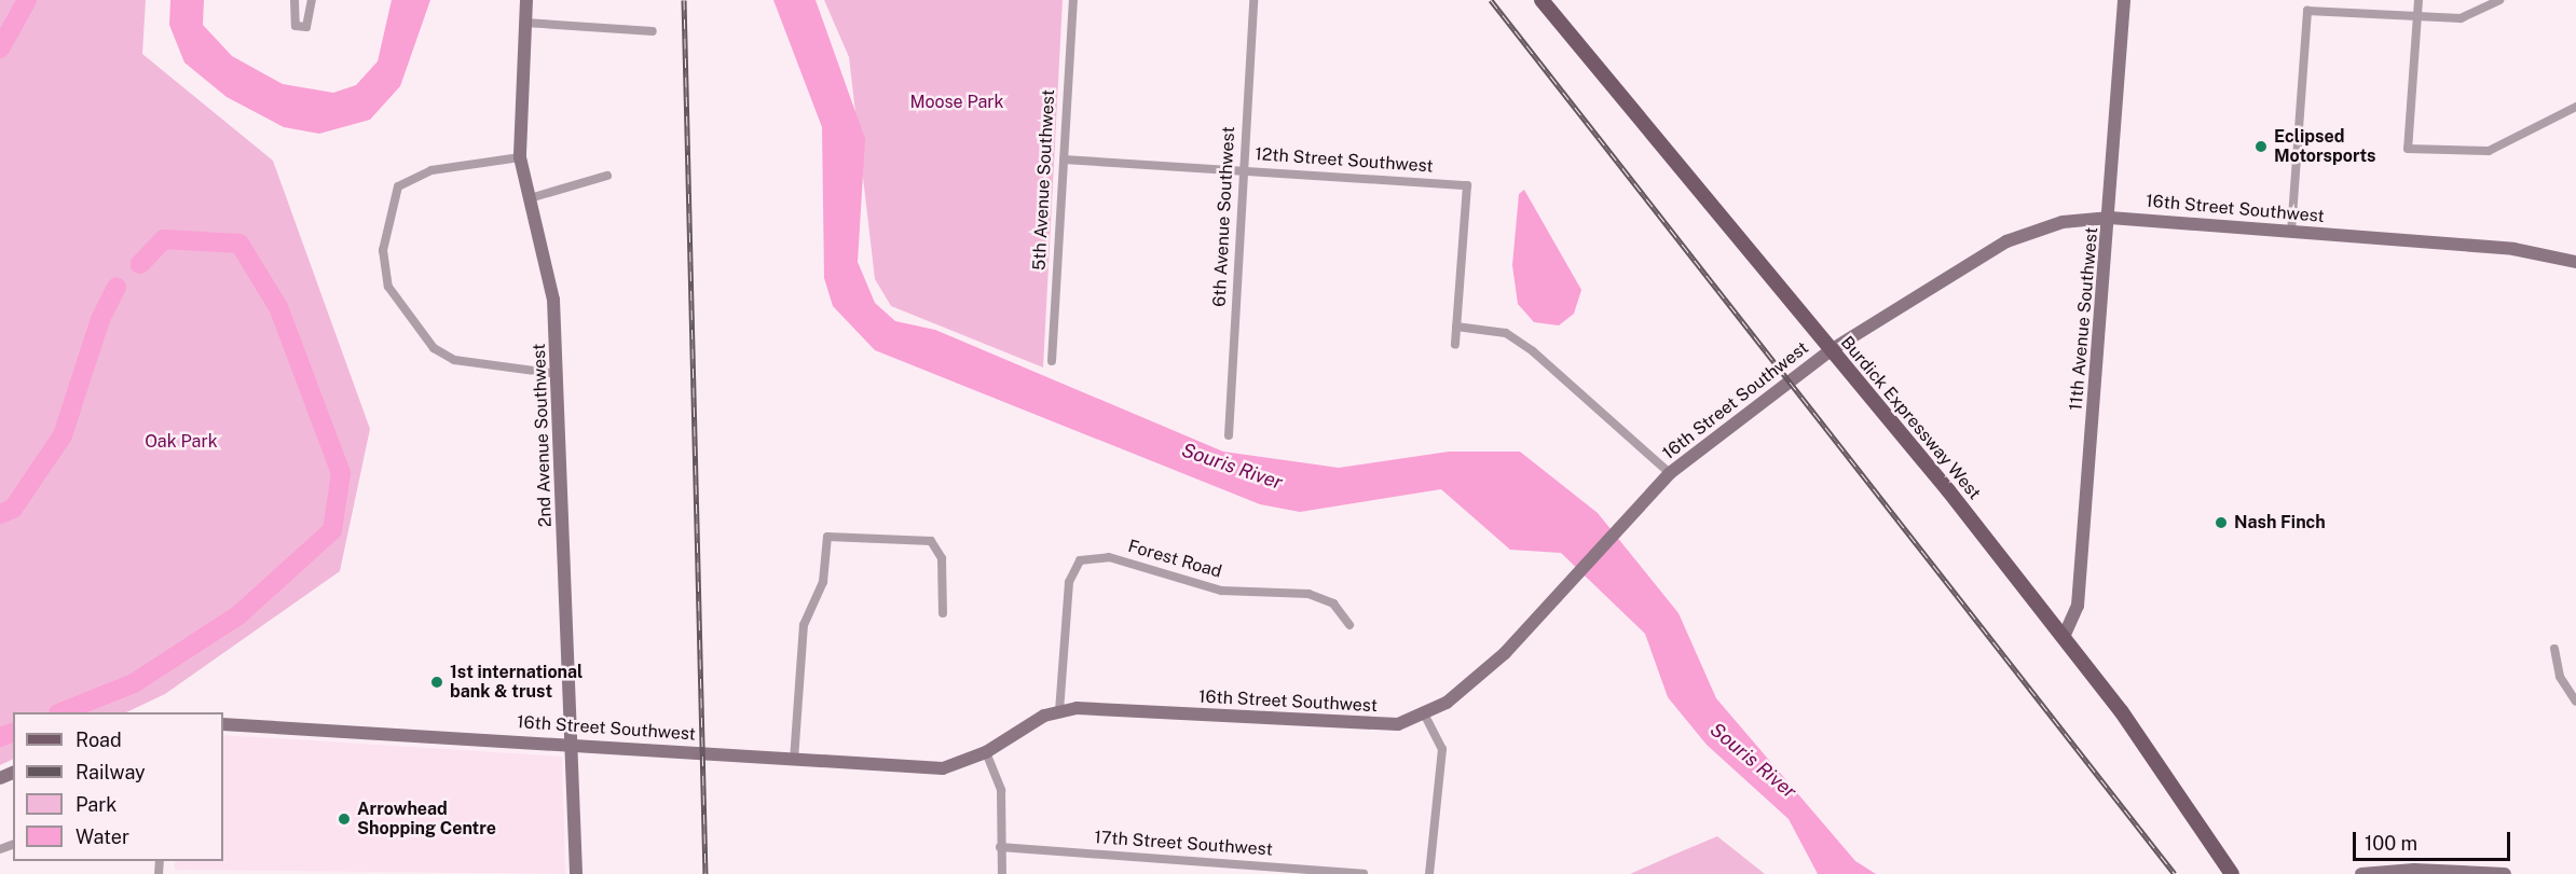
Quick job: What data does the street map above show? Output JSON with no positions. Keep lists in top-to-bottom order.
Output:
{
  "streets": {
    "main road": [
      "16th Street Southwest",
      "11th Avenue Southwest",
      "Burdick Expressway West",
      "2nd Avenue Southwest"
    ],
    "street": [
      "12th Street Southwest",
      "5th Avenue Southwest",
      "6th Avenue Southwest",
      "Forest Road",
      "17th Street Southwest"
    ]
  },
  "crossings": [
    ["12th Street Southwest", "5th Avenue Southwest"],
    ["12th Street Southwest", "6th Avenue Southwest"],
    ["16th Street Southwest", "11th Avenue Southwest"],
    ["16th Street Southwest", "Burdick Expressway West"],
    ["16th Street Southwest", "2nd Avenue Southwest"],
    ["16th Street Southwest", "Forest Road"],
    ["11th Avenue Southwest", "Burdick Expressway West"]
  ],
  "water": ["Souris River"],
  "parks": ["Moose Park", "Oak Park"],
  "places": [
    "Eclipsed Motorsports",
    "Nash Finch",
    "1st international bank & trust",
    "Arrowhead Shopping Centre"
  ],
  "legend": [
    "Road",
    "Railway",
    "Park",
    "Water"
  ],
  "scale_bar": "100 m"
}
